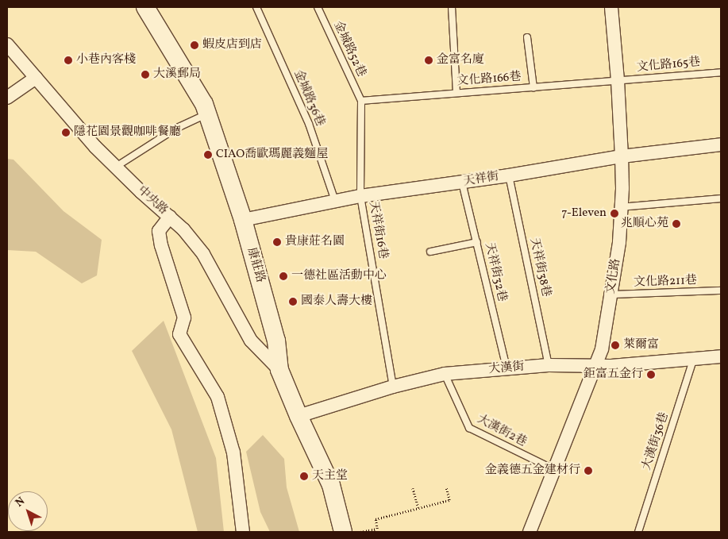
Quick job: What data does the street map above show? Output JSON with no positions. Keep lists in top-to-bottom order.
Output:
{
  "streets": {
    "street": [
      "天祥街",
      "中央路",
      "康莊路",
      "文化路",
      "大漢街"
    ],
    "lane": [
      "金城路52巷",
      "文化路165巷",
      "文化路166巷",
      "金城路36巷",
      "天祥街16巷",
      "天祥街38巷",
      "天祥街32巷",
      "文化路211巷",
      "大漢街2巷",
      "大漢街36巷"
    ]
  },
  "crossings": [
    ["金城路52巷", "文化路166巷"],
    ["金城路52巷", "天祥街16巷"],
    ["文化路165巷", "文化路166巷"],
    ["文化路165巷", "文化路"],
    ["文化路166巷", "天祥街16巷"],
    ["文化路166巷", "文化路"],
    ["金城路36巷", "天祥街"],
    ["天祥街", "天祥街16巷"],
    ["天祥街", "康莊路"],
    ["天祥街", "天祥街38巷"],
    ["天祥街", "天祥街32巷"],
    ["天祥街", "文化路"],
    ["中央路", "康莊路"],
    ["天祥街16巷", "大漢街"],
    ["康莊路", "大漢街"],
    ["天祥街38巷", "大漢街"],
    ["天祥街32巷", "大漢街"],
    ["文化路", "文化路211巷"],
    ["文化路", "大漢街"],
    ["文化路", "大漢街2巷"],
    ["大漢街", "大漢街2巷"],
    ["大漢街", "大漢街36巷"]
  ],
  "places": [
    "蝦皮店到店",
    "小巷內客棧",
    "金富名廈",
    "大溪郵局",
    "隱花園景觀咖啡餐廳",
    "CIAO喬歐瑪麗義麵屋",
    "7-Eleven",
    "兆順心苑",
    "貴康莊名園",
    "一德社區活動中心",
    "國泰人壽大樓",
    "萊爾富",
    "鉅富五金行",
    "金義德五金建材行",
    "天主堂"
  ],
  "north": "top left"
}
